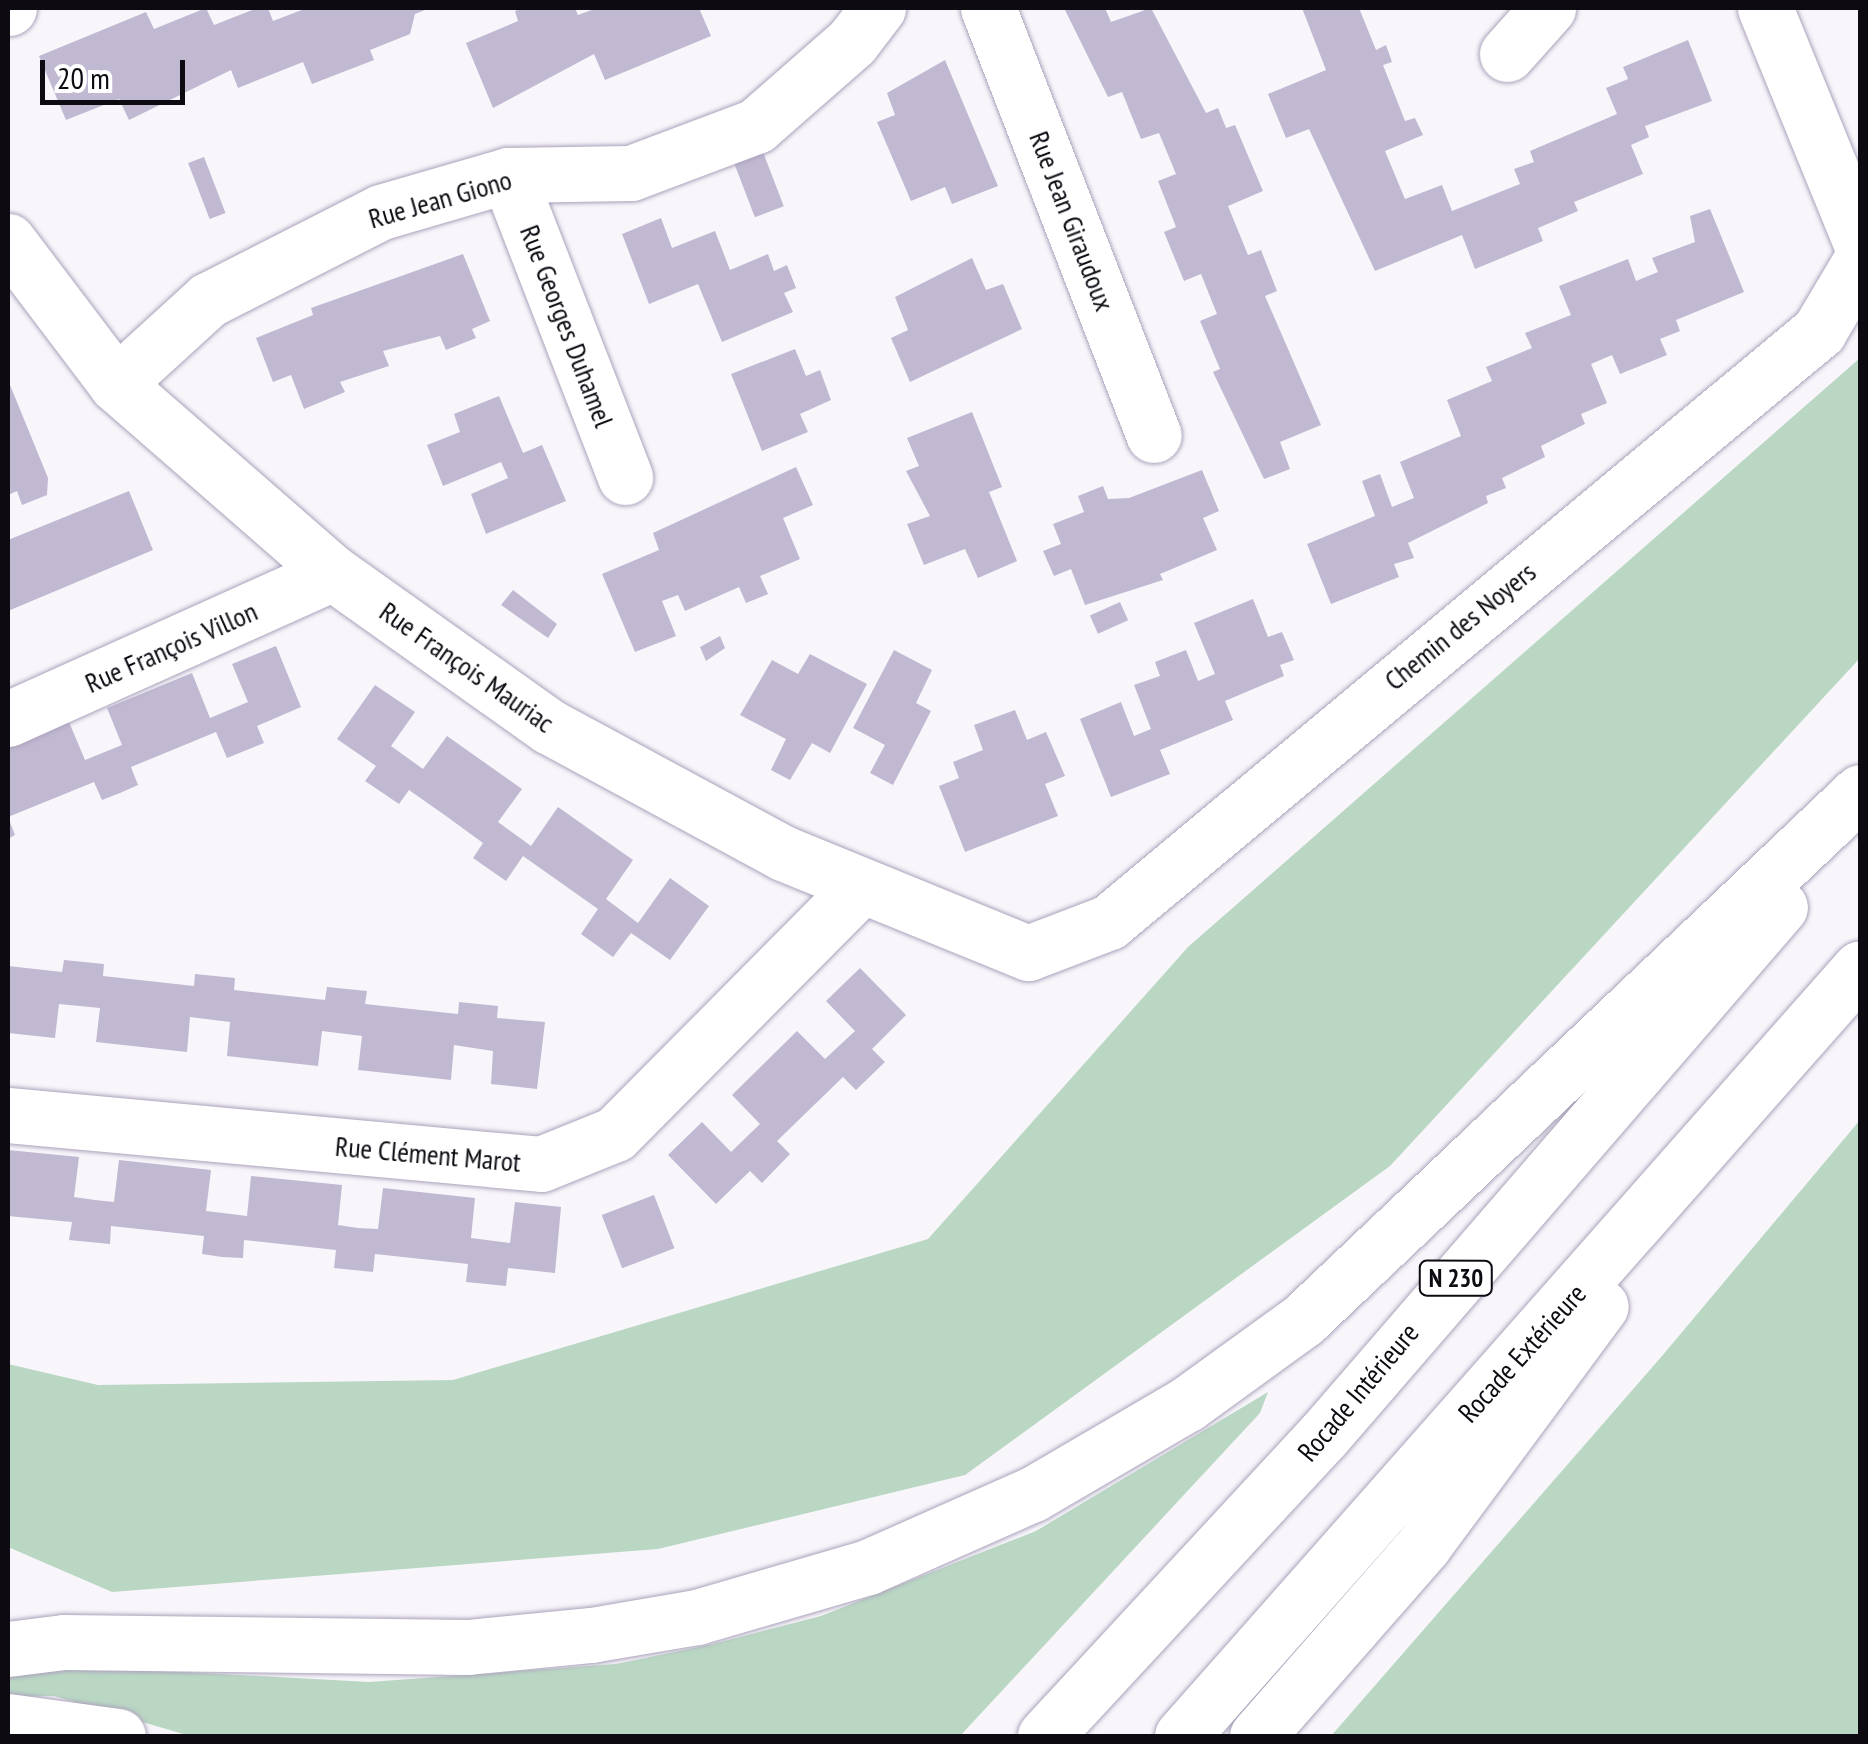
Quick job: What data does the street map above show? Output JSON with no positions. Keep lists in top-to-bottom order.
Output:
{
  "streets": {
    "main road": [
      "Rue Jean Giono",
      "Rue Jean Giraudoux",
      "Rue Georges Duhamel",
      "Chemin des Noyers",
      "Rue François Villon",
      "Rue François Mauriac",
      "Rue Clément Marot",
      "N 230",
      "Rocade Extérieure",
      "Rocade Intérieure"
    ]
  },
  "crossings": [
    ["Rue Jean Giono", "Rue Georges Duhamel"],
    ["Rue Jean Giono", "Rue François Mauriac"],
    ["Chemin des Noyers", "Rue François Mauriac"],
    ["Rue François Villon", "Rue François Mauriac"],
    ["Rue François Mauriac", "Rue Clément Marot"]
  ],
  "scale_bar": "20 m"
}
